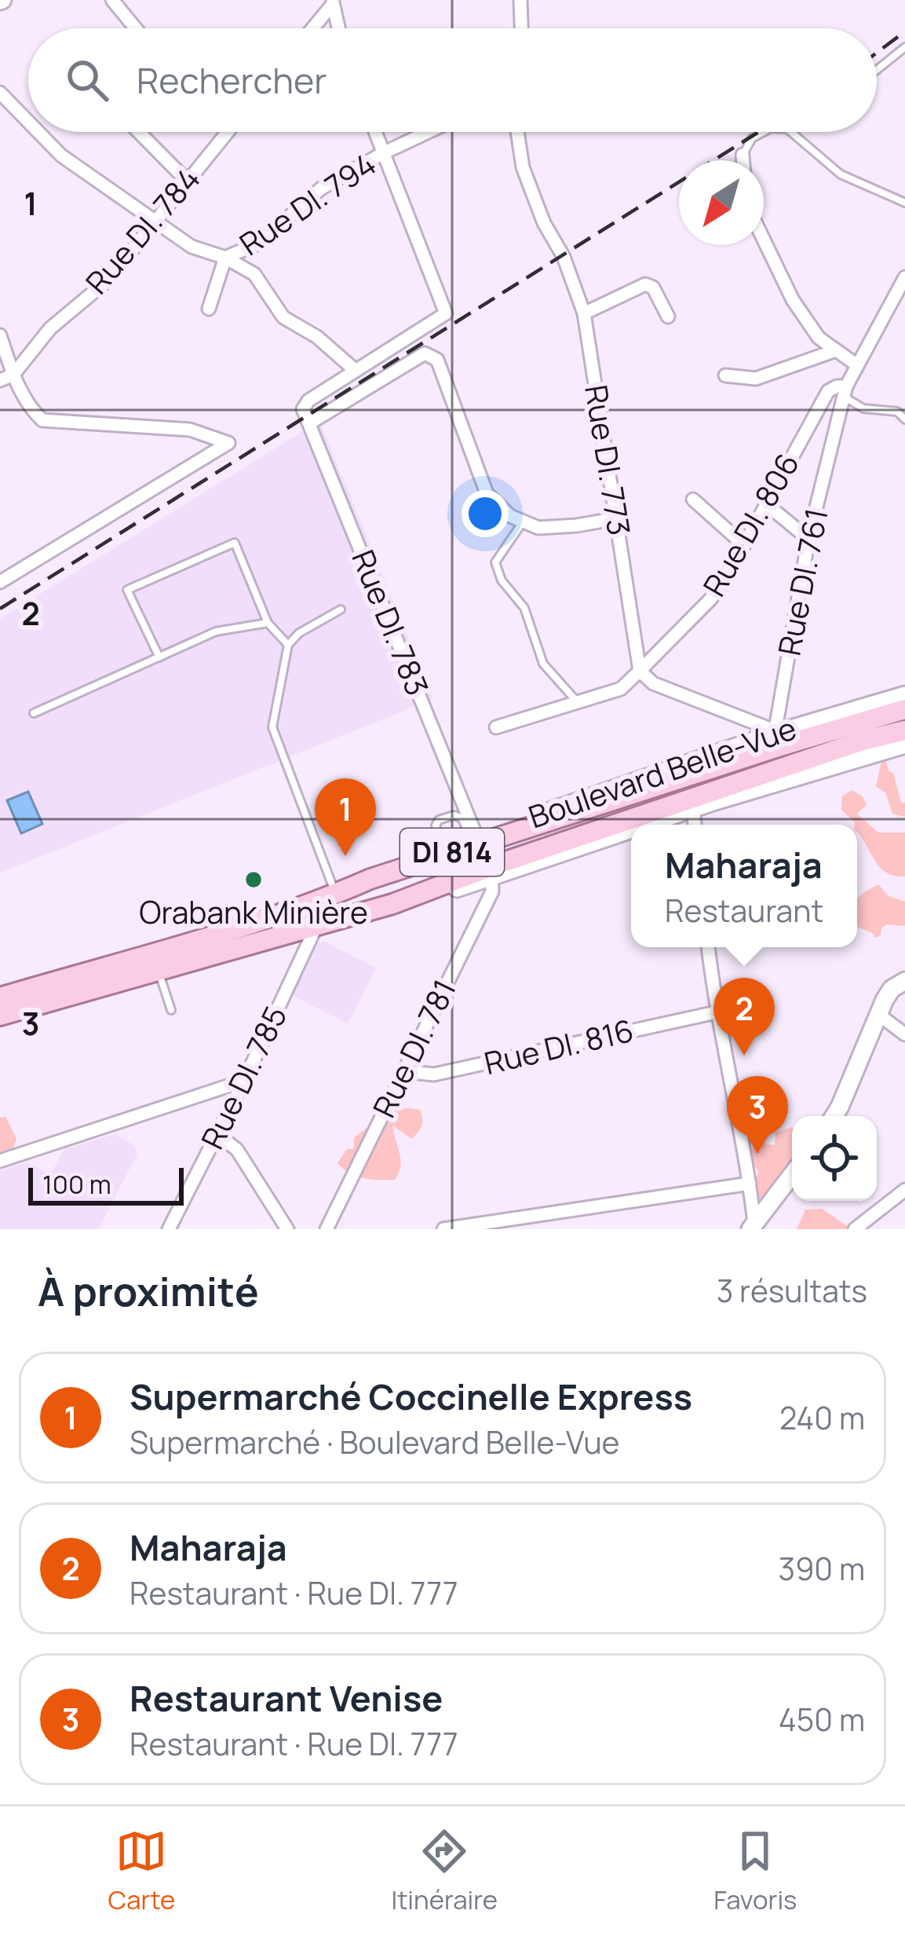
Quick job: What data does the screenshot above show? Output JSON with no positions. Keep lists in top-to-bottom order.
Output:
{
  "streets": {
    "main road": ["Boulevard Belle-Vue", "DI 814"],
    "street": [
      "Rue DI. 794",
      "Rue DI. 784",
      "Rue DI. 773",
      "Rue DI. 806",
      "Rue DI. 761",
      "Rue DI. 783",
      "Rue DI. 816",
      "Rue DI. 781",
      "Rue DI. 785"
    ]
  },
  "crossings": [
    ["Rue DI. 794", "Rue DI. 784"],
    ["Rue DI. 773", "Rue DI. 806"],
    ["Rue DI. 806", "Rue DI. 761"],
    ["Rue DI. 761", "Boulevard Belle-Vue"],
    ["Rue DI. 783", "Boulevard Belle-Vue"],
    ["Boulevard Belle-Vue", "Rue DI. 781"],
    ["Boulevard Belle-Vue", "Rue DI. 785"],
    ["Rue DI. 816", "Rue DI. 781"]
  ],
  "places": ["Orabank Minière"],
  "scale_bar": "100 m",
  "north": "bottom left",
  "page": {
    "search": "Rechercher",
    "pins": ["1", "2", "3"],
    "popup": ["Maharaja", "Restaurant"],
    "scale": "100 m",
    "heading": ["À proximité", "3 résultats"],
    "list": [
      {
        "mark": "1",
        "name": "Supermarché Coccinelle Express",
        "note": "Supermarché · Boulevard Belle-Vue",
        "value": "240 m"
      },
      {
        "mark": "2",
        "name": "Maharaja",
        "note": "Restaurant · Rue DI. 777",
        "value": "390 m"
      },
      {
        "mark": "3",
        "name": "Restaurant Venise",
        "note": "Restaurant · Rue DI. 777",
        "value": "450 m"
      }
    ],
    "nav": ["Carte", "Itinéraire", "Favoris"]
  },
  "grid": {
    "rows": ["1", "2", "3"]
  }
}
